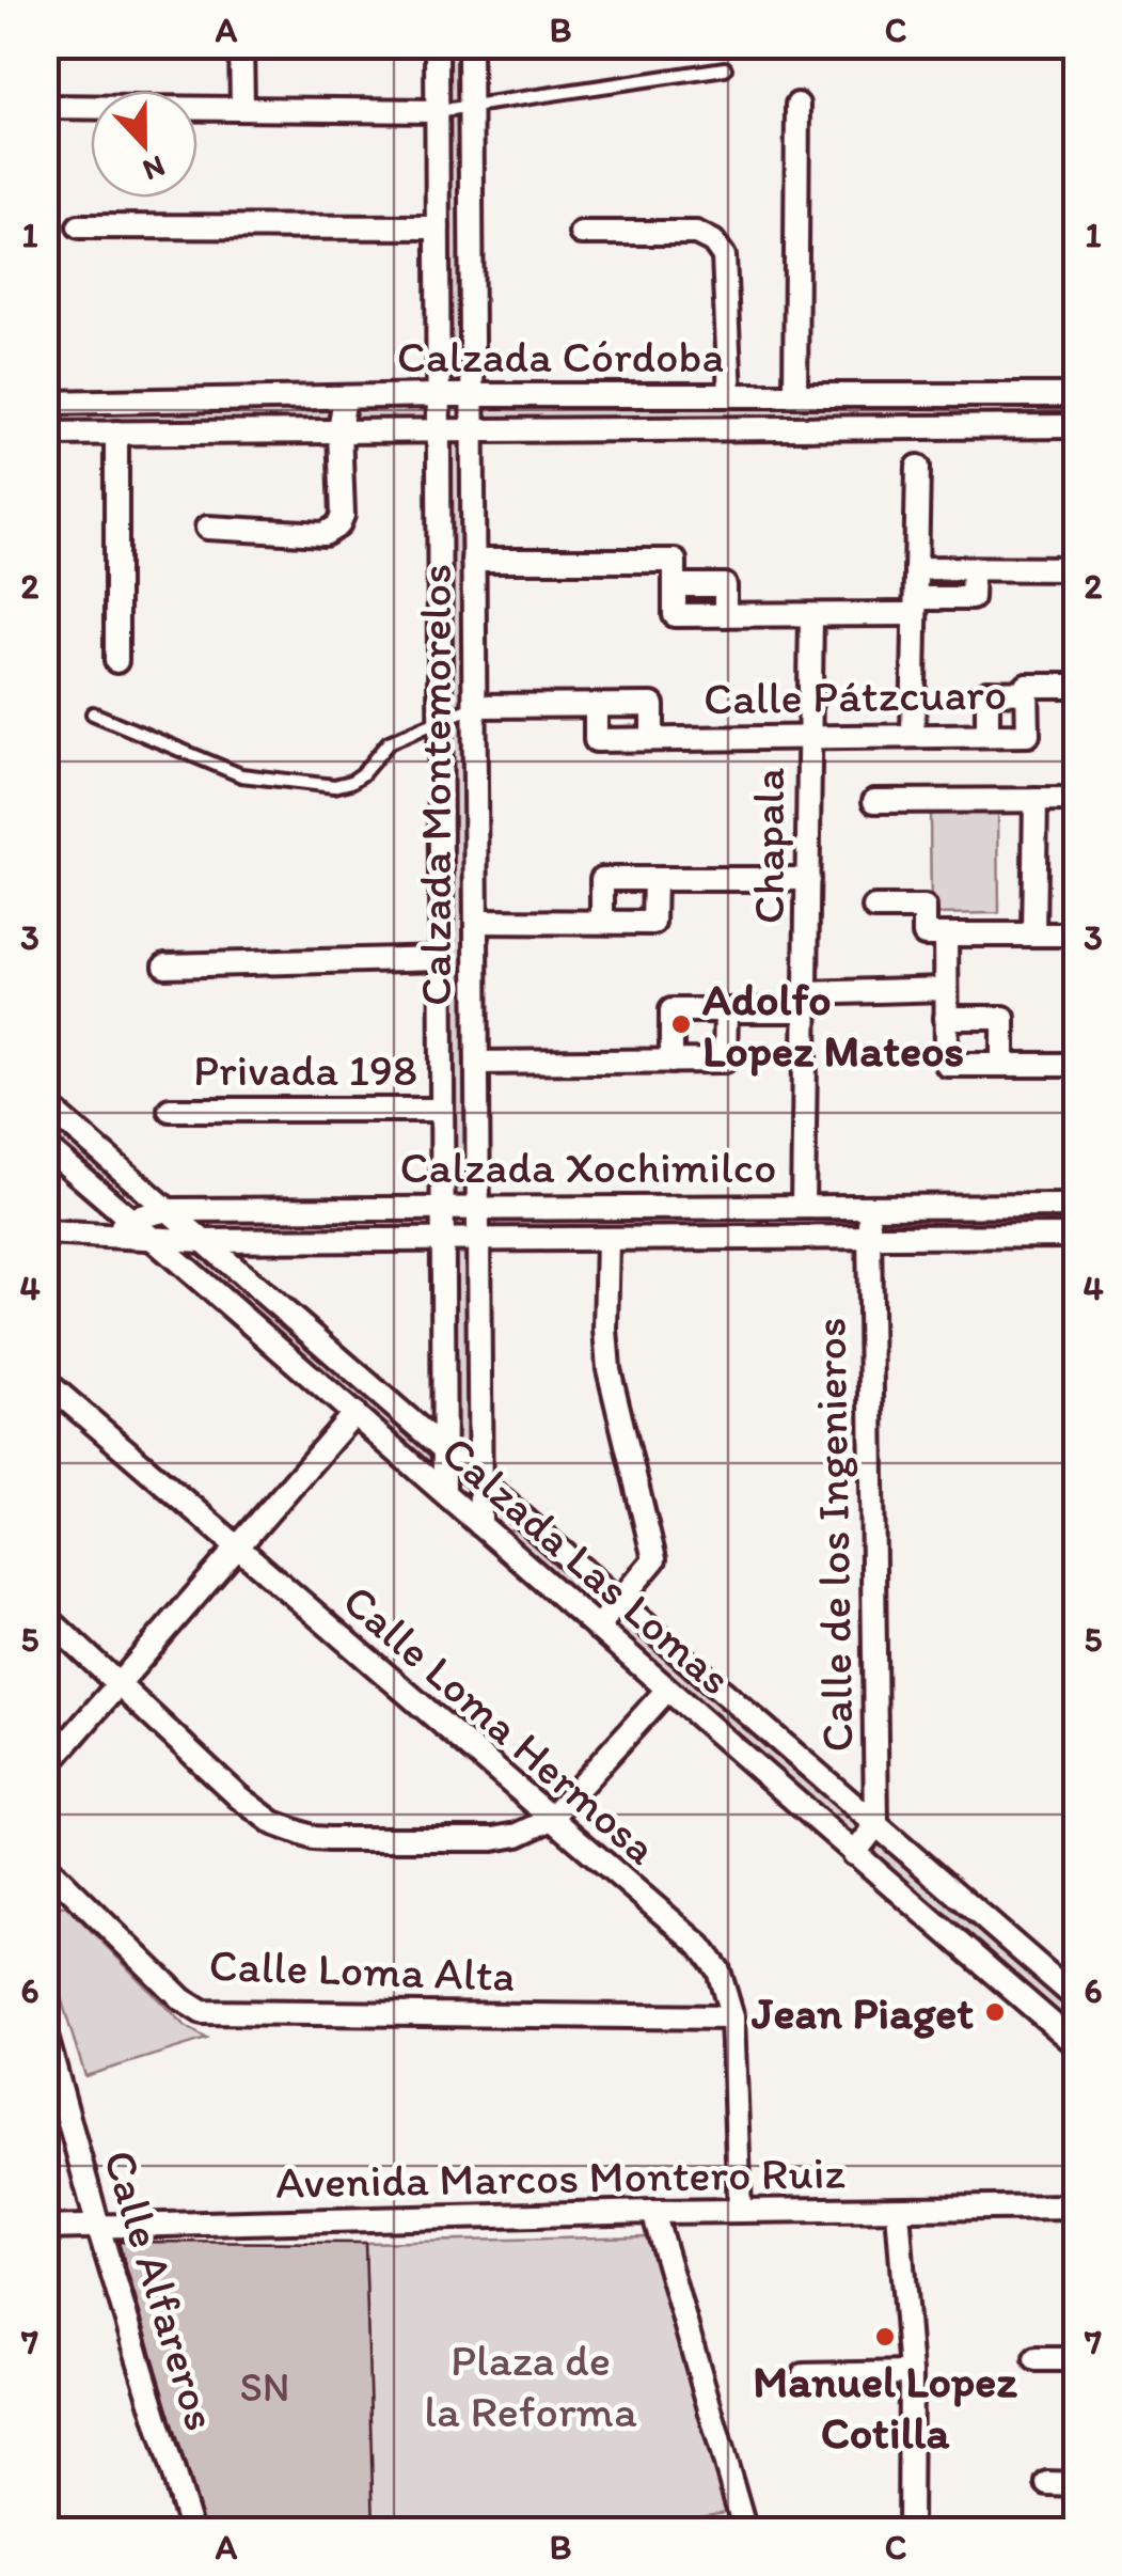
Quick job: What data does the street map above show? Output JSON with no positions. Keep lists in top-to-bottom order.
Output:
{
  "streets": {
    "street": [
      "Calzada Córdoba",
      "Calle Pátzcuaro",
      "Calzada Montemorelos",
      "Chapala",
      "Privada 198",
      "Calzada Xochimilco",
      "Calle de los Ingenieros",
      "Calzada Las Lomas",
      "Calle Loma Hermosa",
      "Calle Loma Alta",
      "Avenida Marcos Montero Ruiz",
      "Calle Alfareros"
    ]
  },
  "crossings": [
    ["Calzada Córdoba", "Calzada Montemorelos"],
    ["Calle Pátzcuaro", "Calzada Montemorelos"],
    ["Calle Pátzcuaro", "Chapala"],
    ["Calzada Montemorelos", "Privada 198"],
    ["Calzada Montemorelos", "Calzada Xochimilco"],
    ["Calzada Montemorelos", "Calzada Las Lomas"],
    ["Chapala", "Calzada Xochimilco"],
    ["Calzada Xochimilco", "Calle de los Ingenieros"],
    ["Calzada Xochimilco", "Calzada Las Lomas"],
    ["Calle de los Ingenieros", "Calzada Las Lomas"],
    ["Calle Loma Hermosa", "Calle Loma Alta"],
    ["Calle Loma Hermosa", "Avenida Marcos Montero Ruiz"],
    ["Avenida Marcos Montero Ruiz", "Calle Alfareros"]
  ],
  "parks": ["Plaza de la Reforma"],
  "places": ["Adolfo Lopez Mateos", "Jean Piaget", "Manuel Lopez Cotilla"],
  "house_numbers": ["SN"],
  "north": "bottom",
  "grid": {
    "columns": ["A", "B", "C"],
    "rows": [
      "1",
      "2",
      "3",
      "4",
      "5",
      "6",
      "7"
    ]
  }
}
